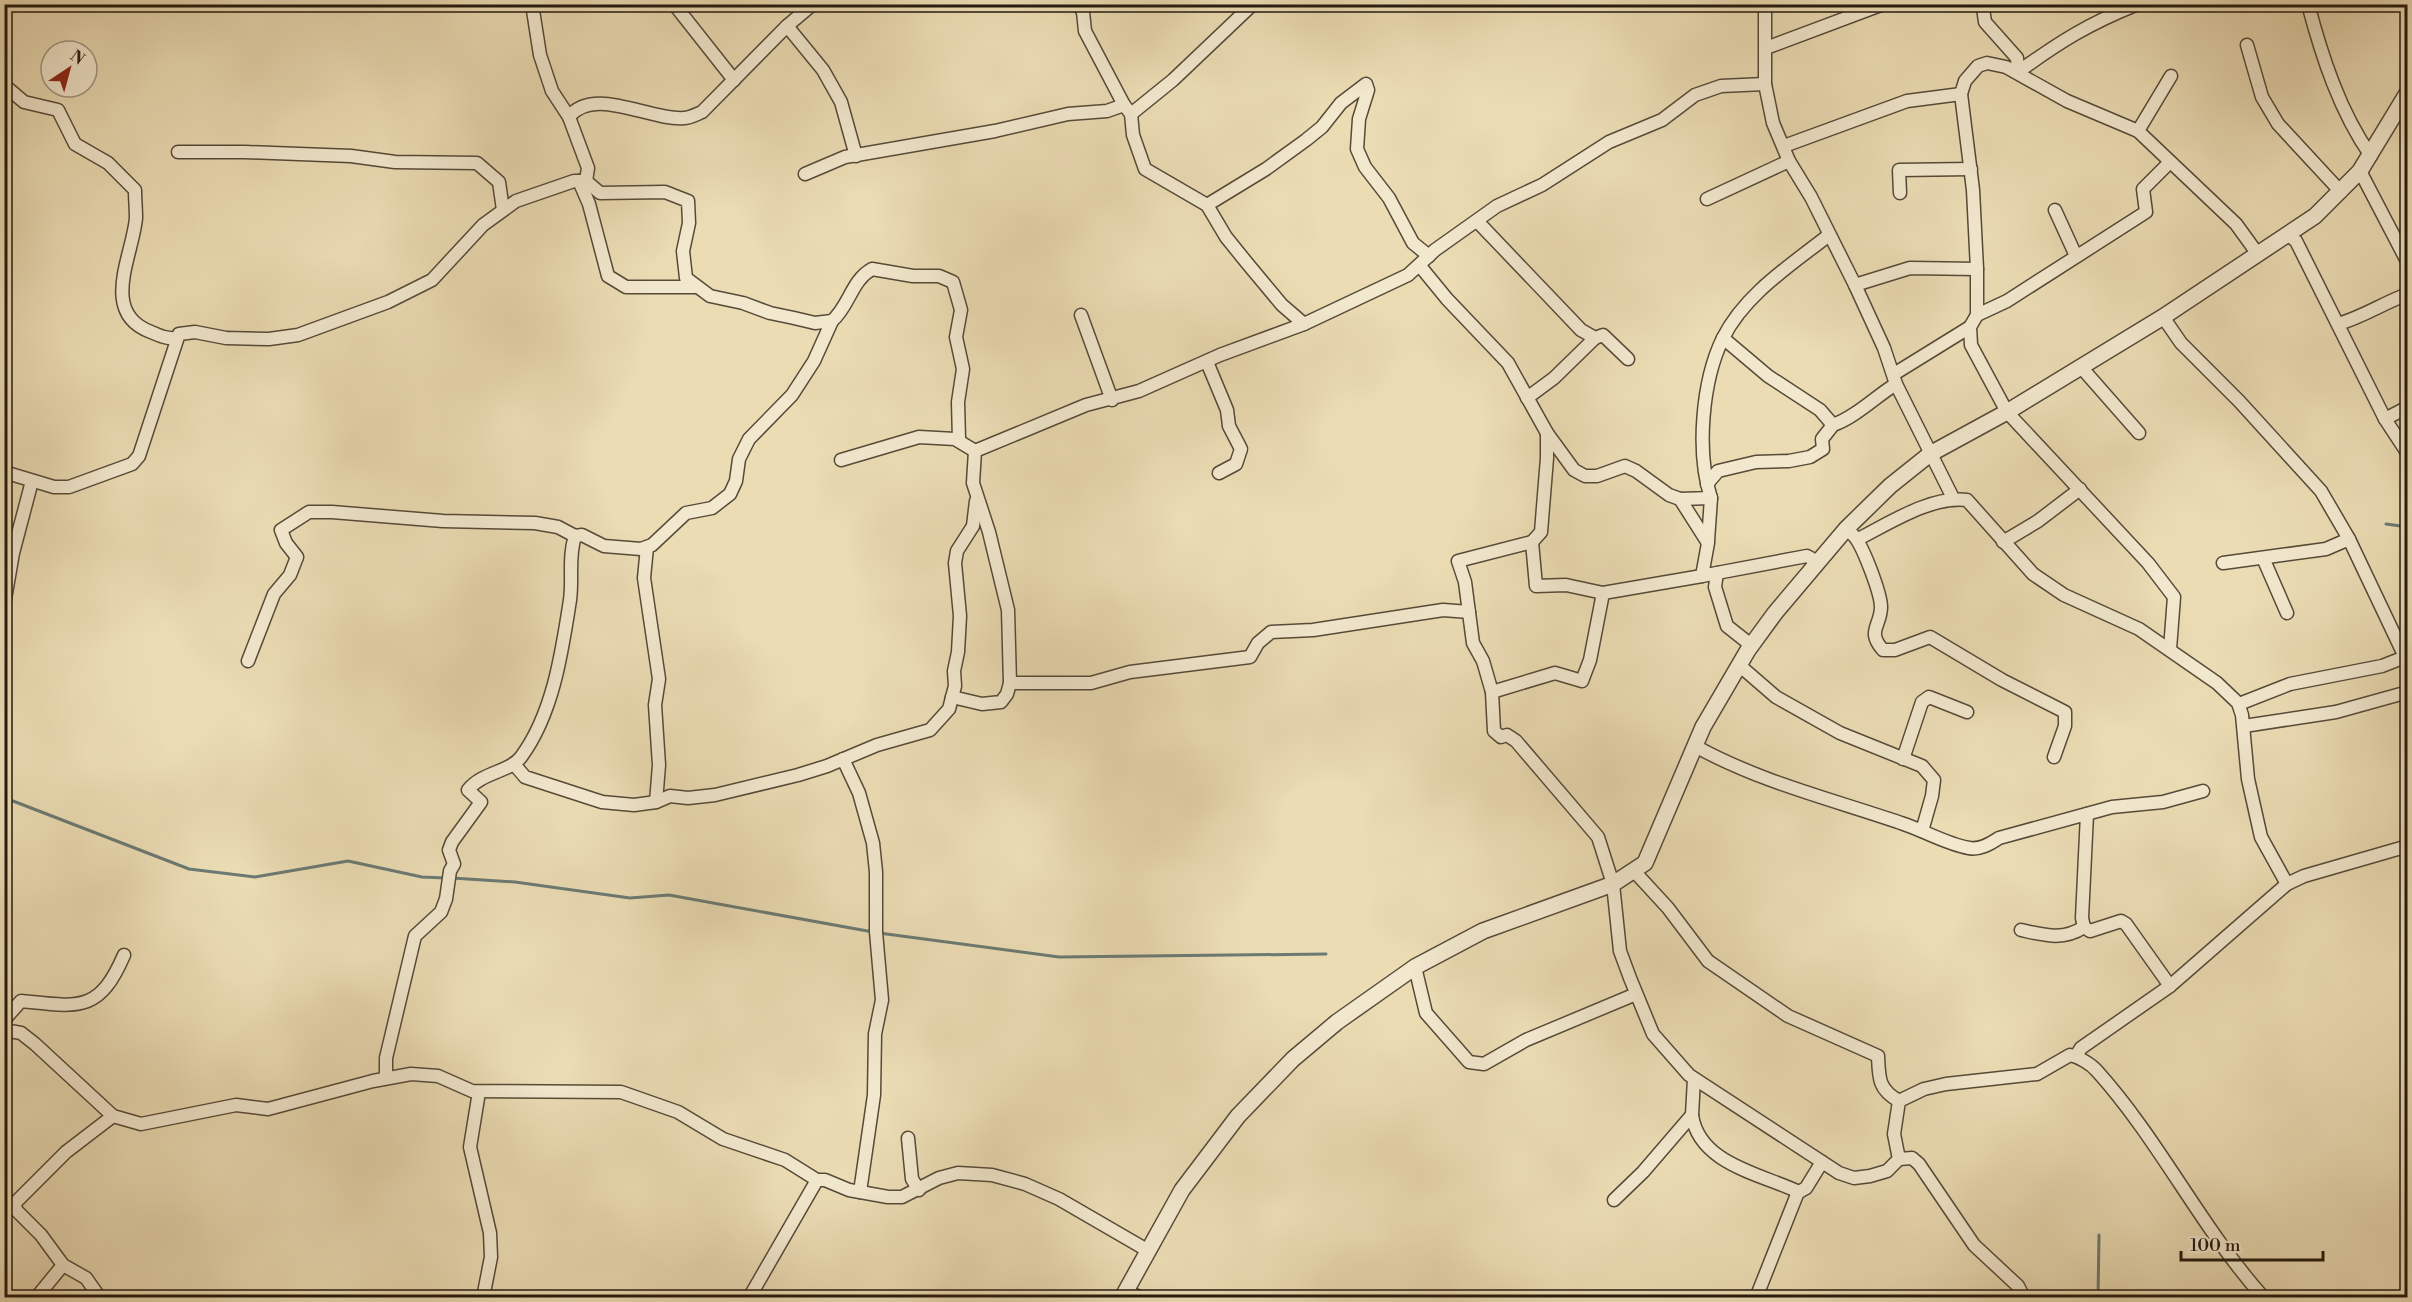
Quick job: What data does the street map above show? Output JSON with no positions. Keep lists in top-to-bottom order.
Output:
{
  "scale_bar": "100 m",
  "north": "top right"
}
